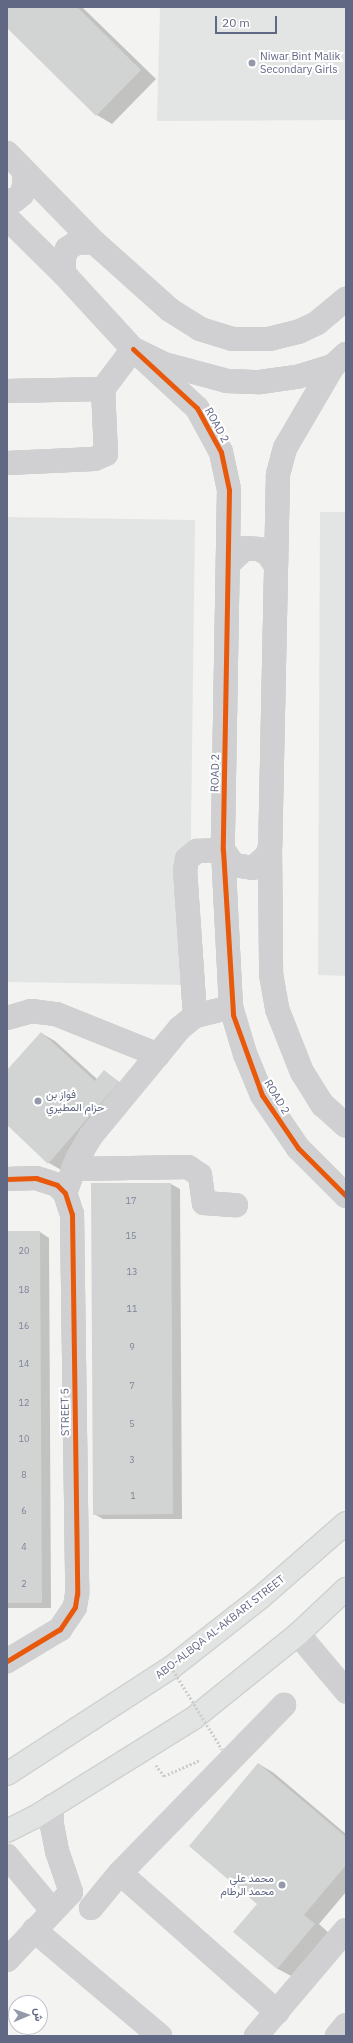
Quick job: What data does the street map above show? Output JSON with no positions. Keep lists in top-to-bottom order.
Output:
{
  "streets": {
    "main road": ["ABO-ALBQA AL-AKBARI STREET"],
    "street": ["ROAD 2", "STREET 5"]
  },
  "places": ["Niwar Bint Malik Secondary Girls", "فواز بن حزام المطيري", "محمد علي محمد الرطام"],
  "house_numbers": [
    "17",
    "15",
    "20",
    "13",
    "18",
    "11",
    "16",
    "9",
    "14",
    "7",
    "12",
    "5",
    "10",
    "3",
    "8",
    "1",
    "6",
    "4",
    "2"
  ],
  "scale_bar": "20 m",
  "north": "right"
}
